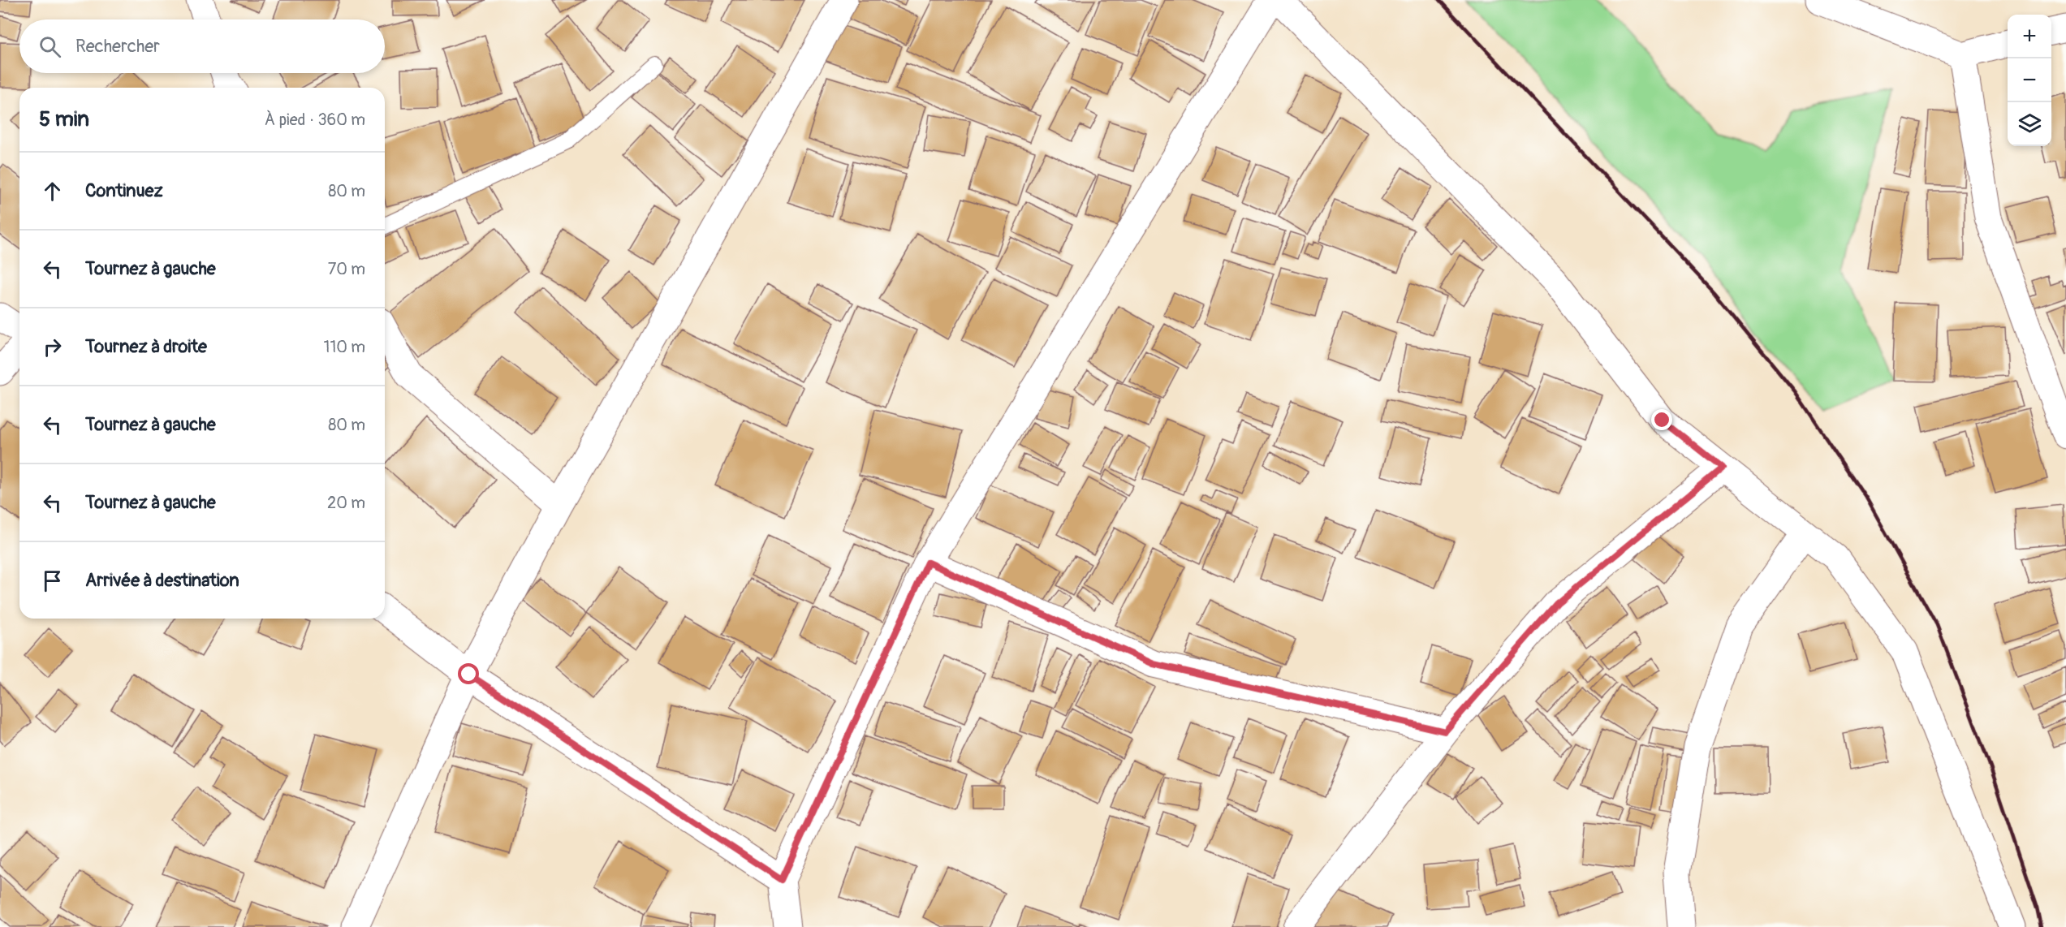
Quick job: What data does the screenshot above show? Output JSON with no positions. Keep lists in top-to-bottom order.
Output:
{
  "page": {
    "map_buttons": ["+", "−"],
    "search": "Rechercher",
    "heading": ["5 min", "À pied · 360 m"],
    "list": [
      ["Continuez", "80 m"],
      ["Tournez à gauche", "70 m"],
      ["Tournez à droite", "110 m"],
      ["Tournez à gauche", "80 m"],
      ["Tournez à gauche", "20 m"],
      "Arrivée à destination"
    ]
  }
}
